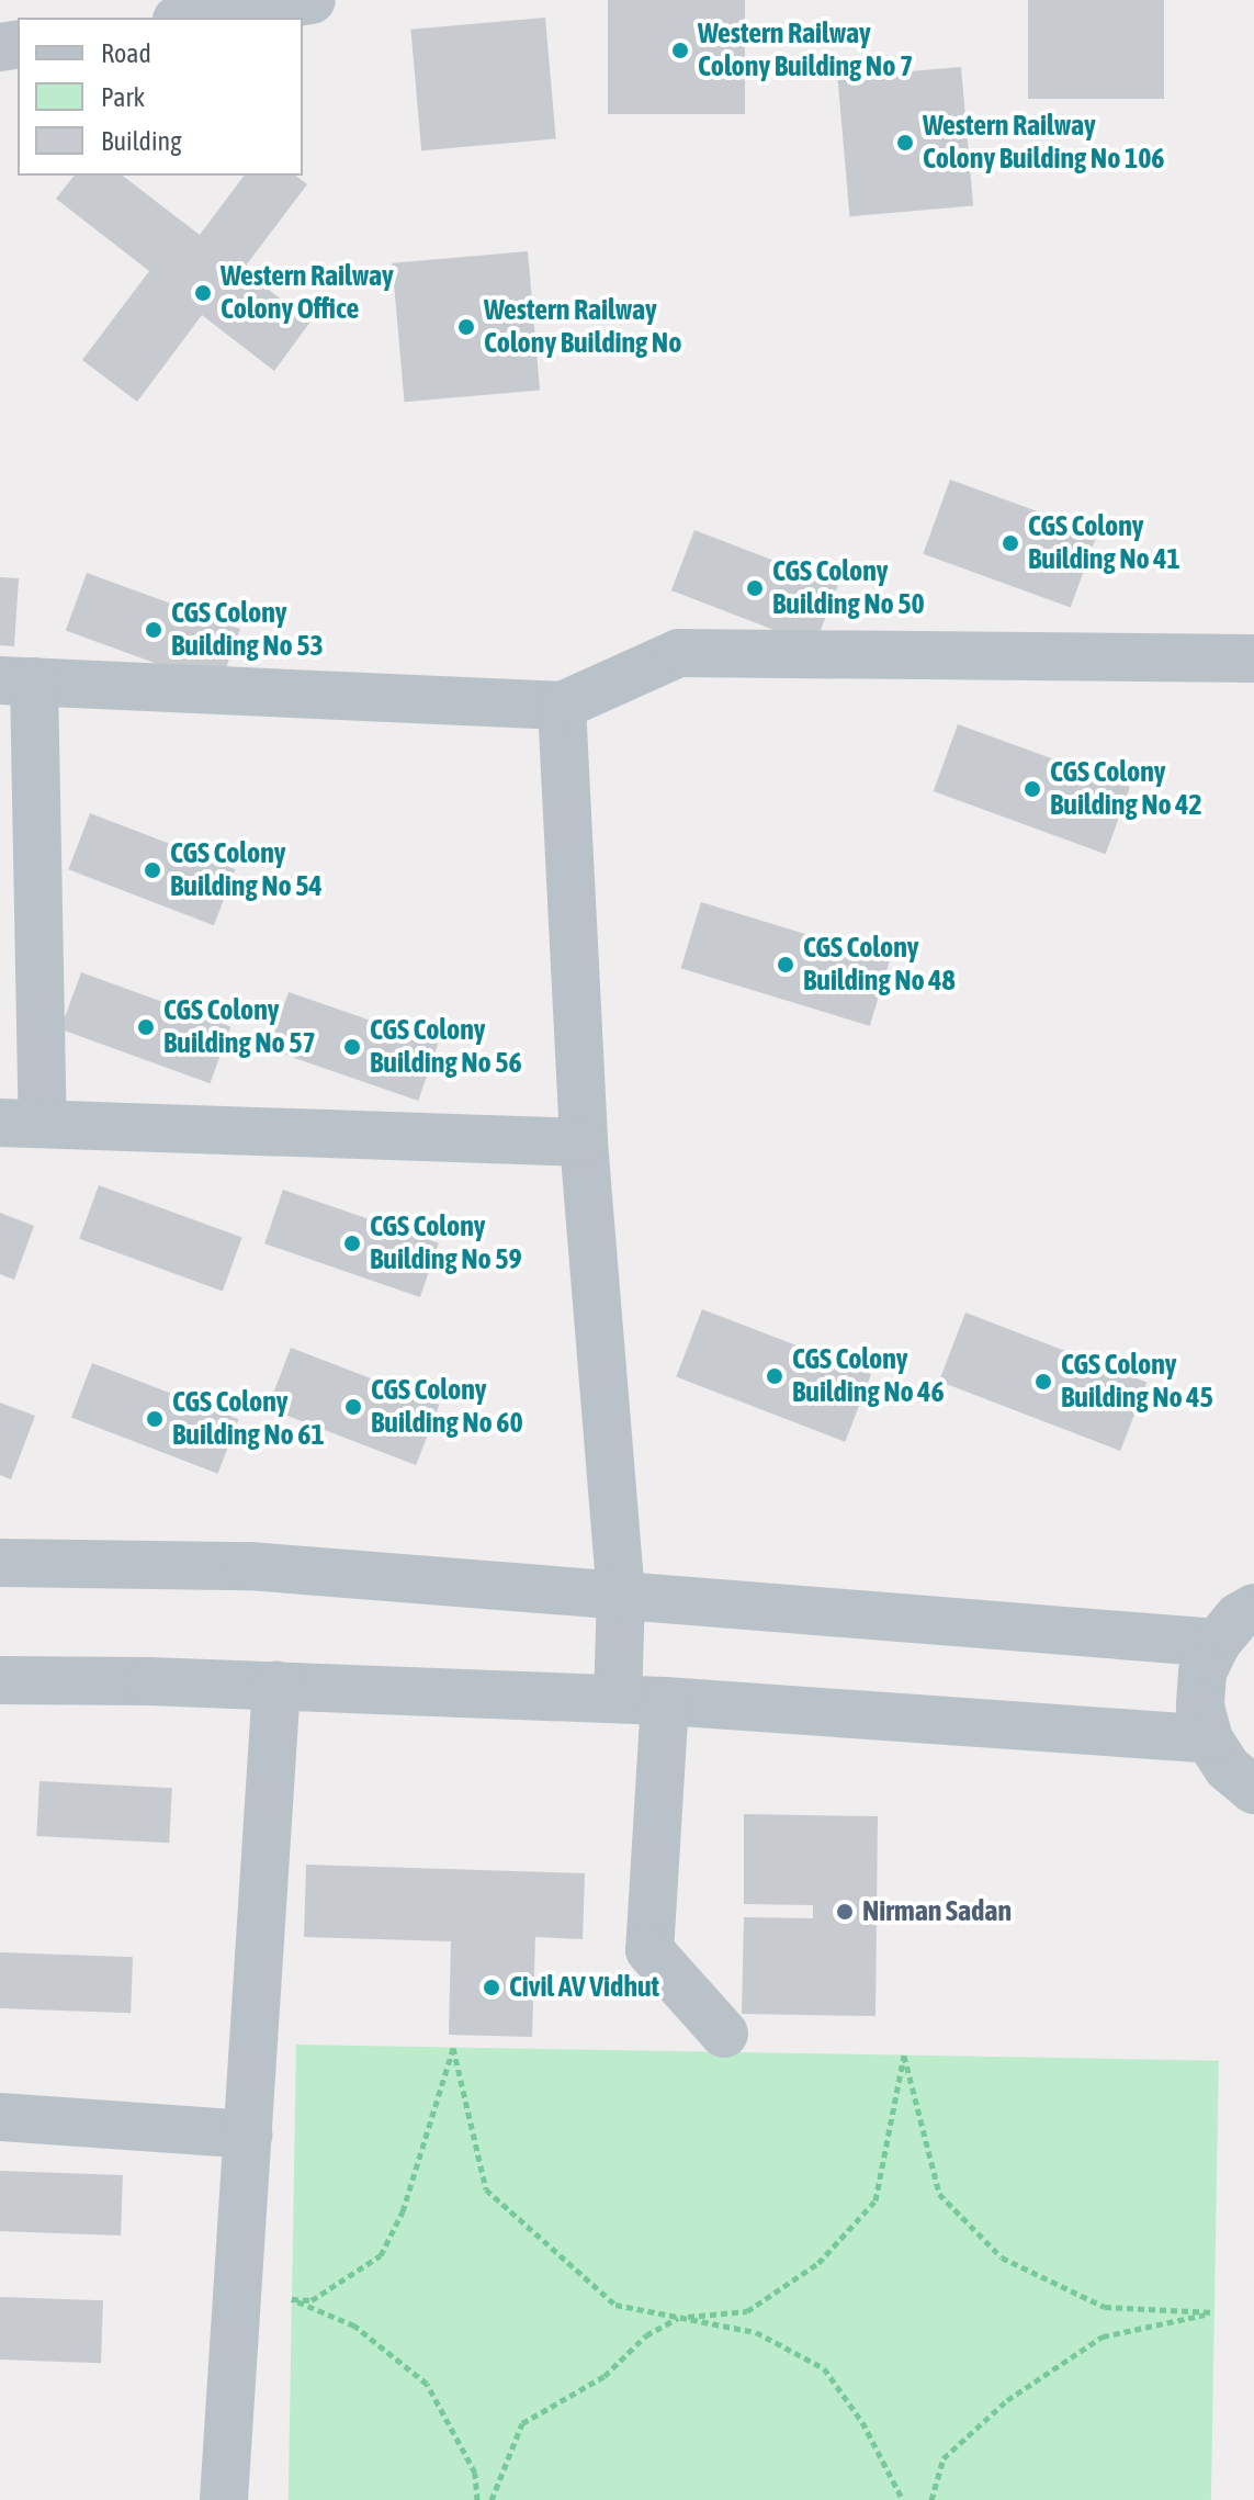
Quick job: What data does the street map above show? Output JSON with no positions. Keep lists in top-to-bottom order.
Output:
{
  "places": [
    "Western Railway Colony Building No 7",
    "Western Railway Colony Building No 106",
    "Western Railway Colony Office",
    "Western Railway Colony Building No",
    "CGS Colony Building No 41",
    "CGS Colony Building No 50",
    "CGS Colony Building No 53",
    "CGS Colony Building No 42",
    "CGS Colony Building No 54",
    "CGS Colony Building No 48",
    "CGS Colony Building No 57",
    "CGS Colony Building No 56",
    "CGS Colony Building No 59",
    "CGS Colony Building No 46",
    "CGS Colony Building No 45",
    "CGS Colony Building No 60",
    "CGS Colony Building No 61",
    "Nirman Sadan",
    "Civil AV Vidhut"
  ],
  "legend": ["Road", "Park", "Building"]
}
